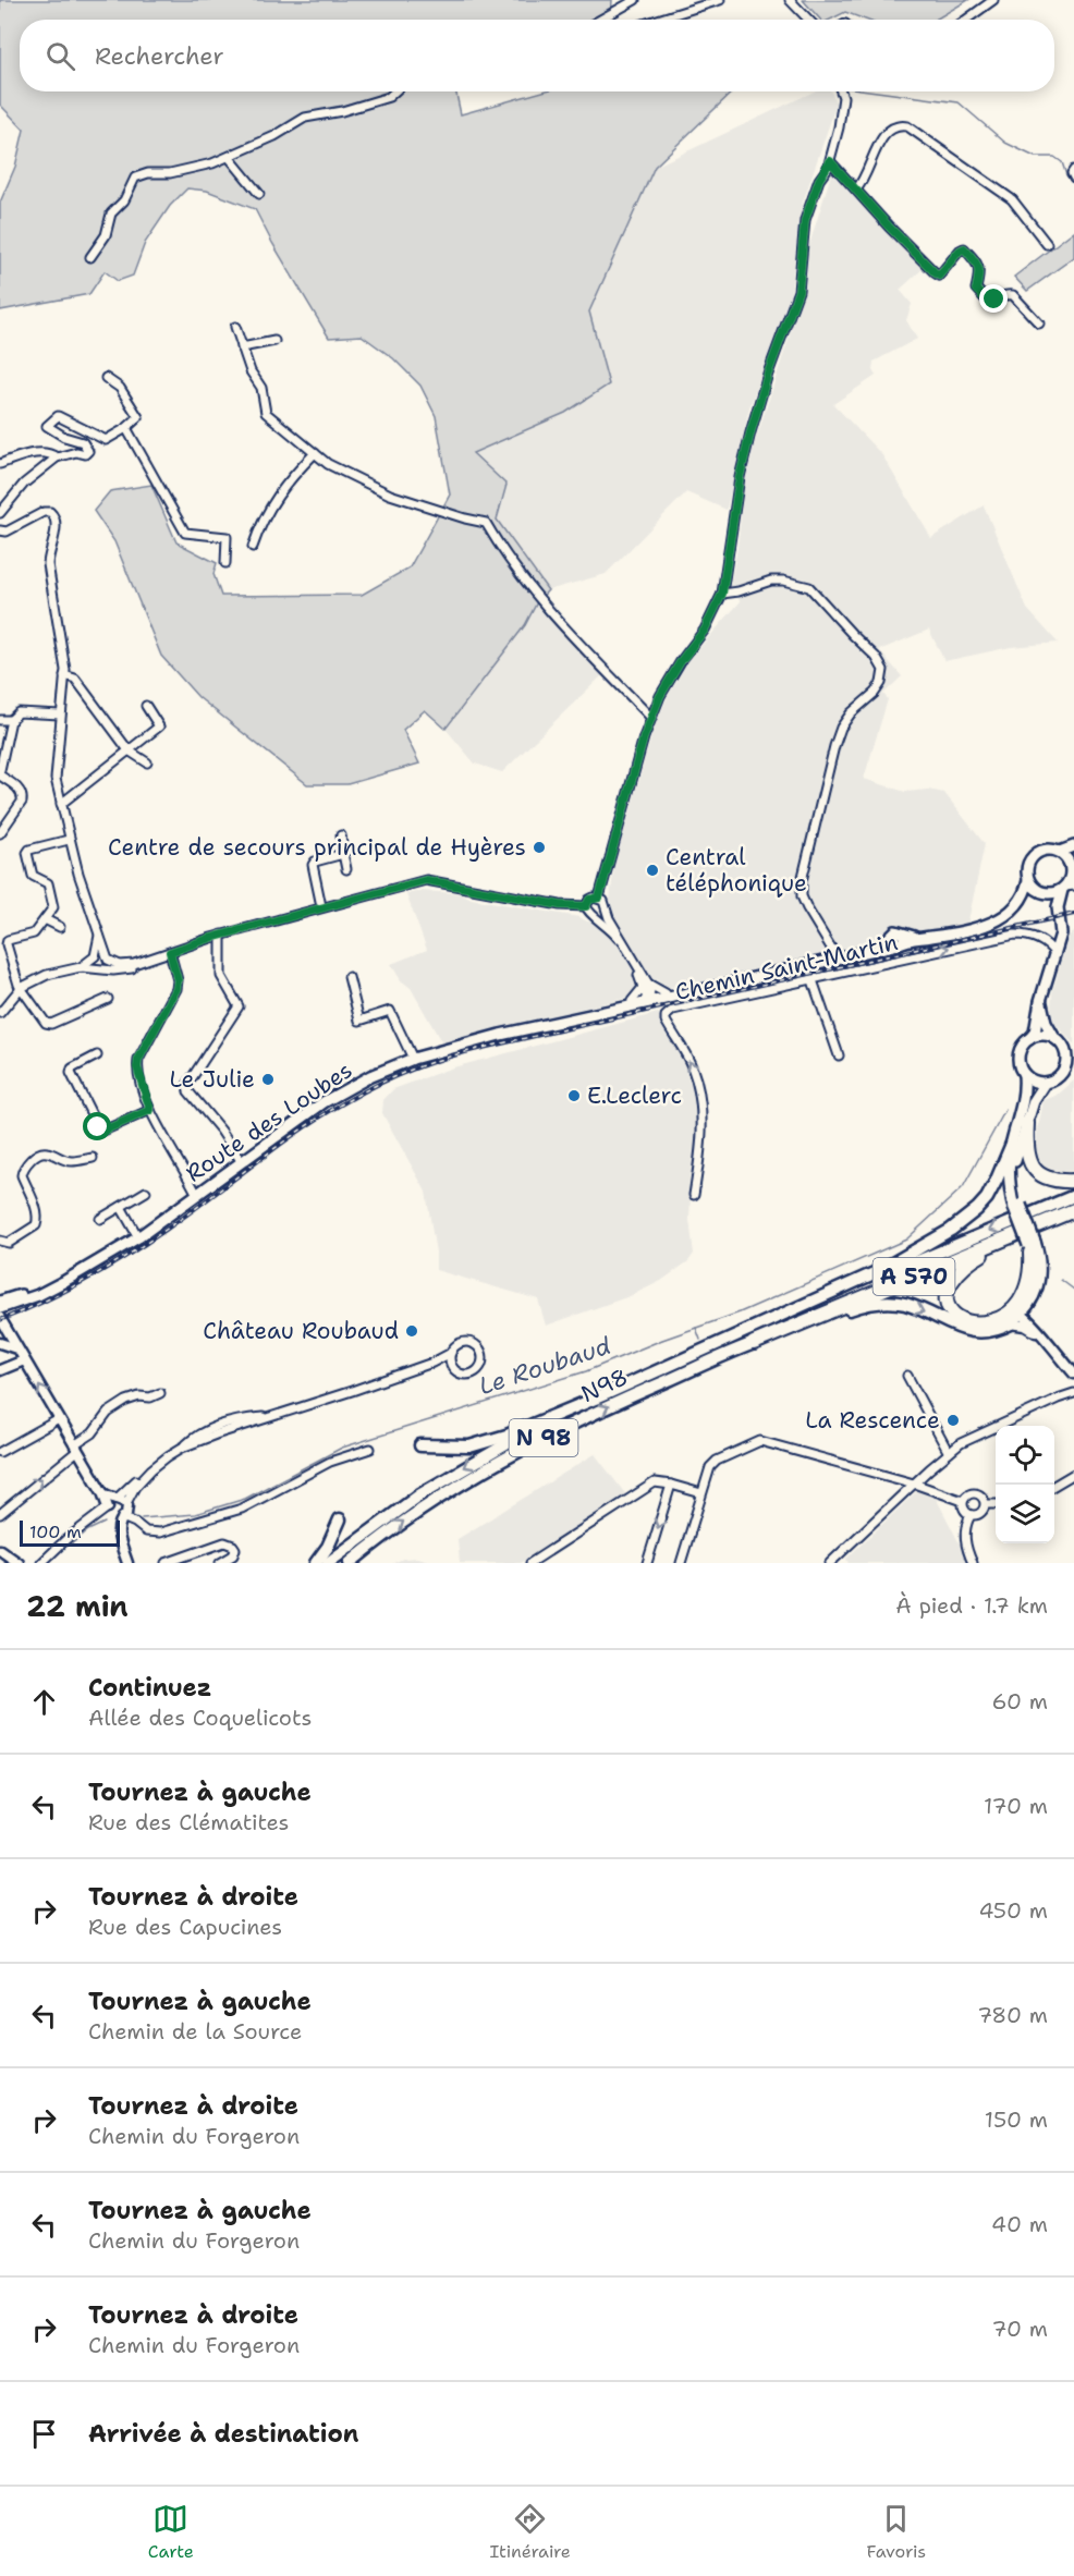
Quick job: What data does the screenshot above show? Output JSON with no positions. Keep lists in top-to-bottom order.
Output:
{
  "streets": {
    "highway": ["A 570", "N98", "N 98"],
    "main road": ["Route des Loubes"],
    "street": ["Chemin Saint-Martin"]
  },
  "crossings": [
    ["A 570", "N98"]
  ],
  "water": ["Le Roubaud"],
  "places": [
    "Centre de secours principal de Hyères",
    "Central téléphonique",
    "Le Julie",
    "E.Leclerc",
    "Château Roubaud",
    "La Rescence"
  ],
  "scale_bar": "100 m",
  "page": {
    "search": "Rechercher",
    "scale": "100 m",
    "heading": ["22 min", "À pied · 1.7 km"],
    "list": [
      ["Continuez", "Allée des Coquelicots", "60 m"],
      ["Tournez à gauche", "Rue des Clématites", "170 m"],
      ["Tournez à droite", "Rue des Capucines", "450 m"],
      ["Tournez à gauche", "Chemin de la Source", "780 m"],
      ["Tournez à droite", "Chemin du Forgeron", "150 m"],
      ["Tournez à gauche", "Chemin du Forgeron", "40 m"],
      ["Tournez à droite", "Chemin du Forgeron", "70 m"],
      "Arrivée à destination"
    ],
    "nav": ["Carte", "Itinéraire", "Favoris"]
  }
}
